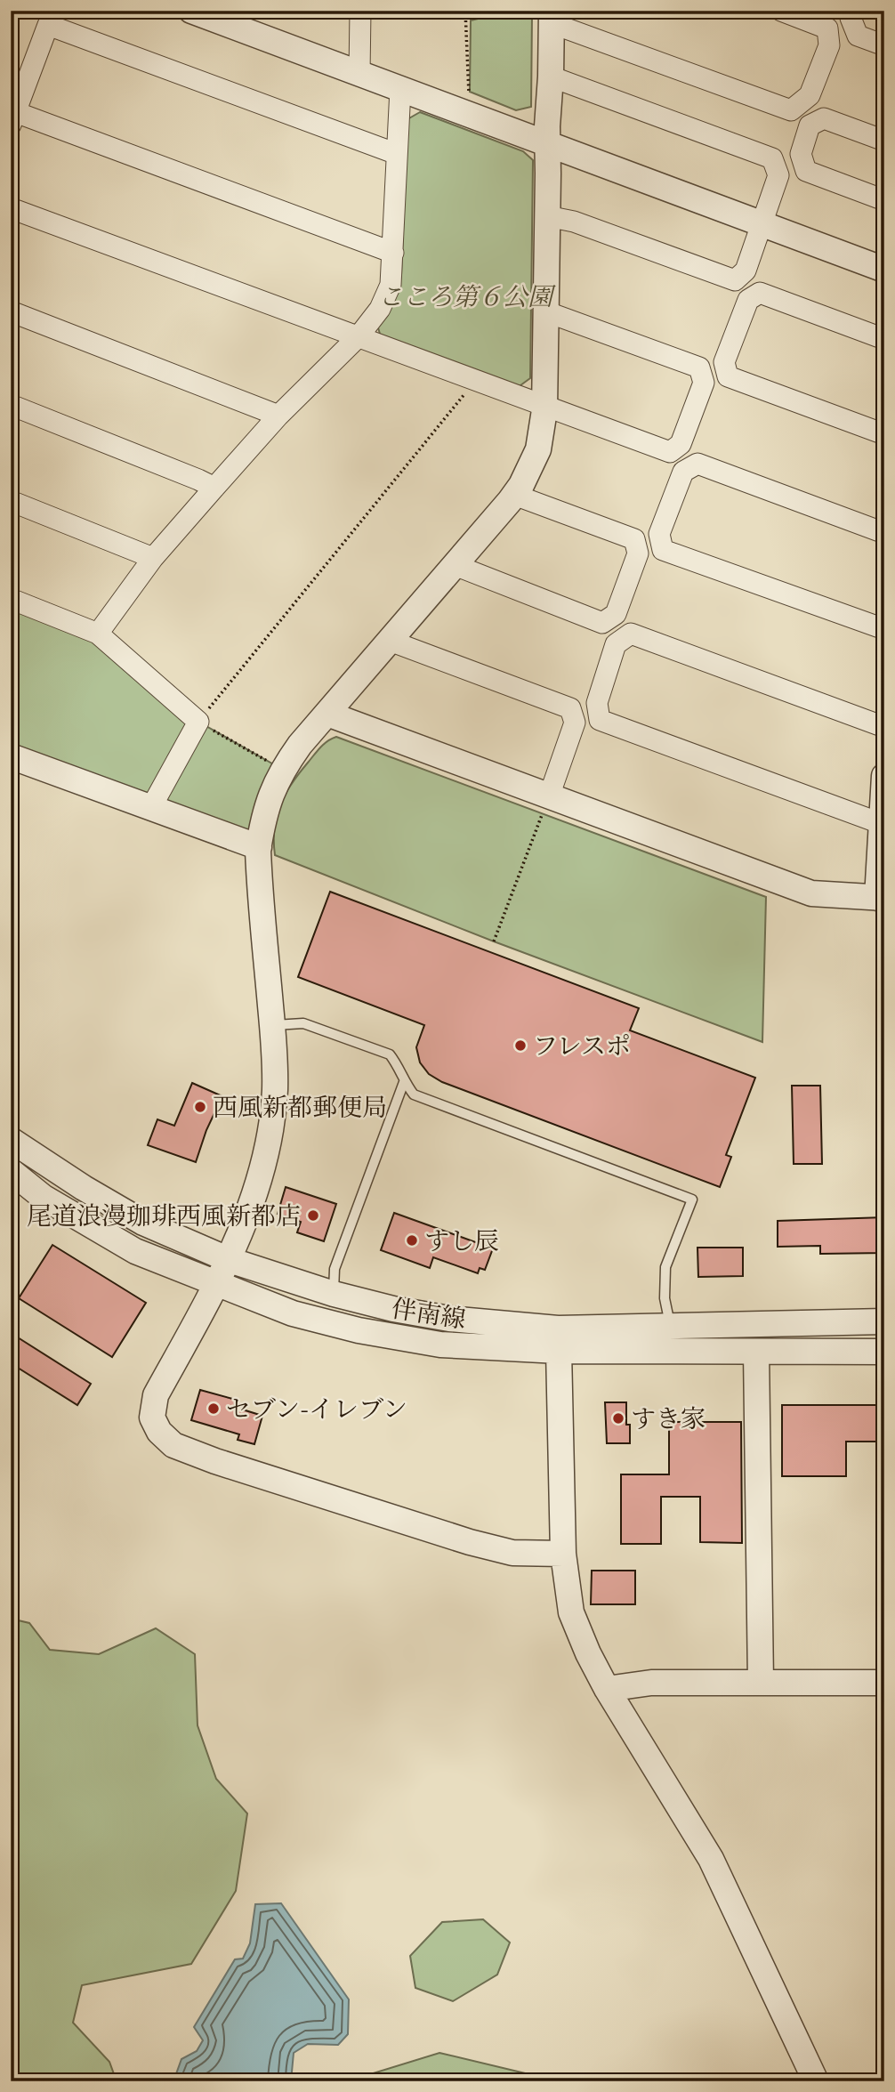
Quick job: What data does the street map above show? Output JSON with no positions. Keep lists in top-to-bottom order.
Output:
{
  "streets": {
    "street": ["伴南線"]
  },
  "parks": ["こころ第６公園"],
  "places": [
    "フレスポ",
    "西風新都郵便局",
    "尾道浪漫珈琲西風新都店",
    "すし辰",
    "セブン-イレブン",
    "すき家"
  ]
}
